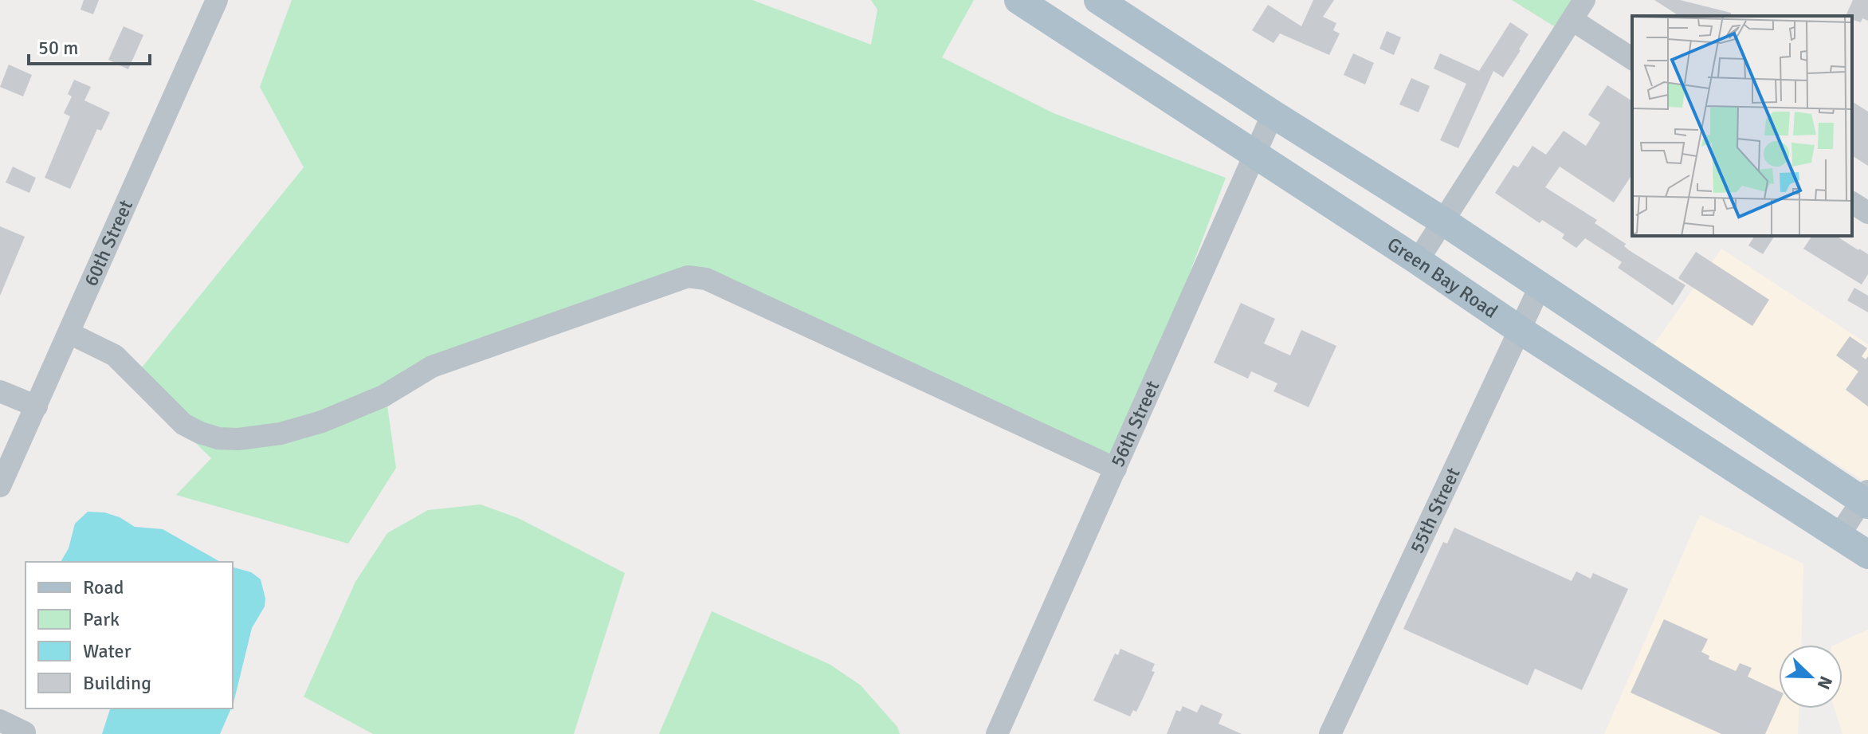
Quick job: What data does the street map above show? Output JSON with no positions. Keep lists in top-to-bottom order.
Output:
{
  "streets": {
    "main road": ["Green Bay Road"],
    "street": ["60th Street", "56th Street", "55th Street"]
  },
  "crossings": [
    ["Green Bay Road", "56th Street"],
    ["Green Bay Road", "55th Street"]
  ],
  "legend": [
    "Road",
    "Park",
    "Water",
    "Building"
  ],
  "scale_bar": "50 m",
  "north": "bottom right"
}
